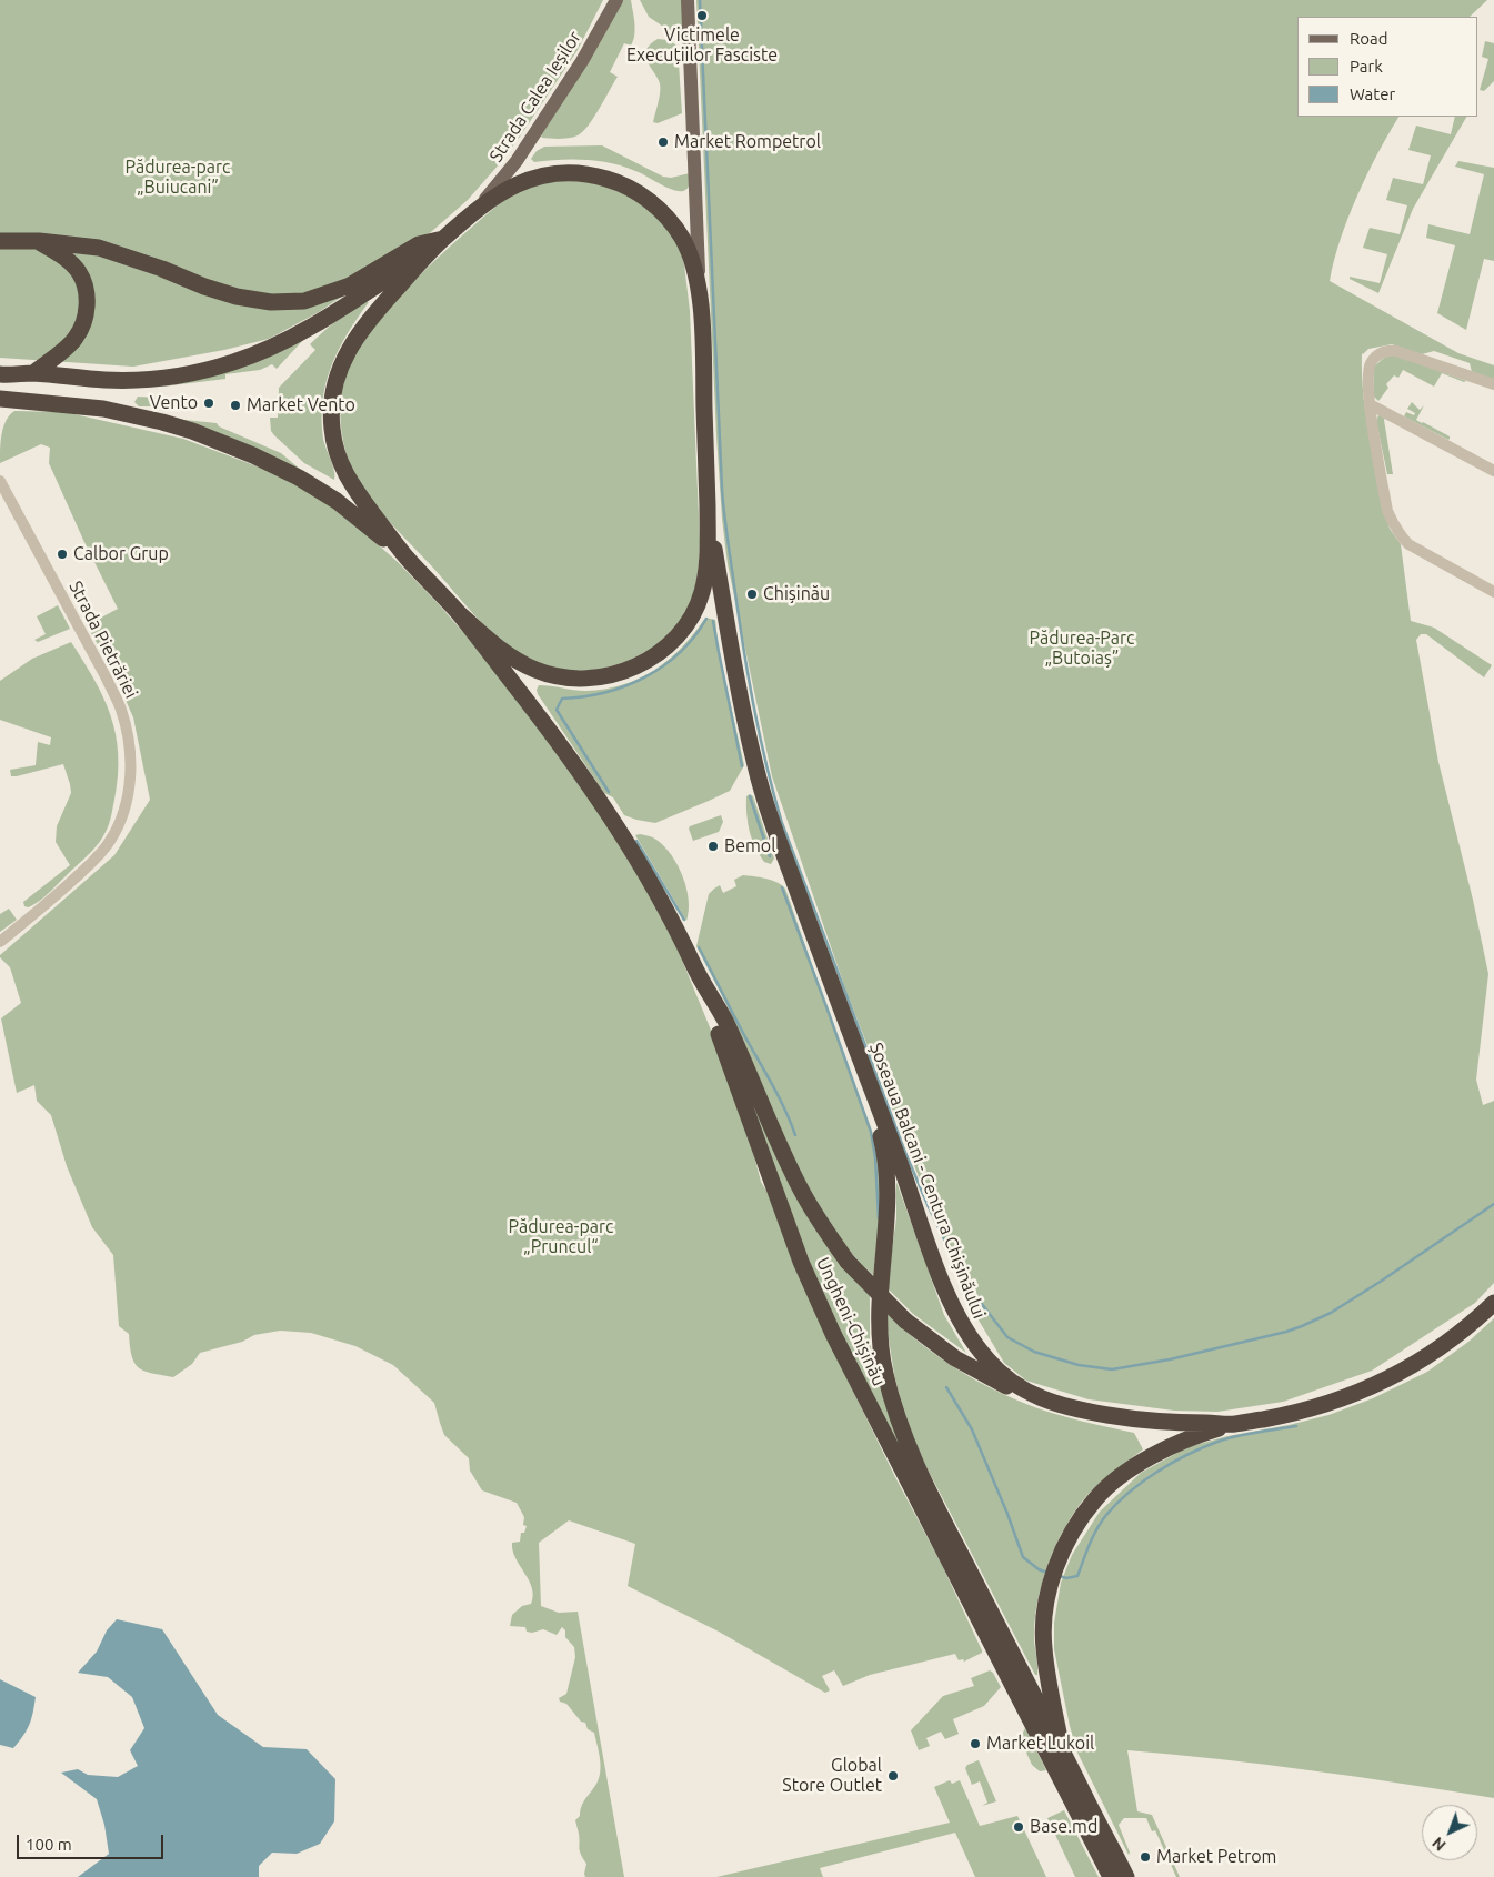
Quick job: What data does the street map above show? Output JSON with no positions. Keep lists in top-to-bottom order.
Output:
{
  "streets": {
    "highway": ["Șoseaua Balcani - Centura Chișinăului", "Ungheni-Chișinău"],
    "main road": ["Strada Calea Ieșilor"],
    "street": ["Strada Pietrăriei"]
  },
  "crossings": [
    ["Strada Calea Ieșilor", "Șoseaua Balcani - Centura Chișinăului"],
    ["Șoseaua Balcani - Centura Chișinăului", "Ungheni-Chișinău"]
  ],
  "parks": ["Pădurea-parc „Buiucani”", "Pădurea-Parc „Butoiaș”", "Pădurea-parc „Pruncul“"],
  "places": [
    "Victimele Execuțiilor Fasciste",
    "Market Rompetrol",
    "Vento",
    "Market Vento",
    "Calbor Grup",
    "Chișinău",
    "Bemol",
    "Market Lukoil",
    "Global Store Outlet",
    "Base.md",
    "Market Petrom"
  ],
  "legend": ["Road", "Park", "Water"],
  "scale_bar": "100 m",
  "north": "bottom left"
}
